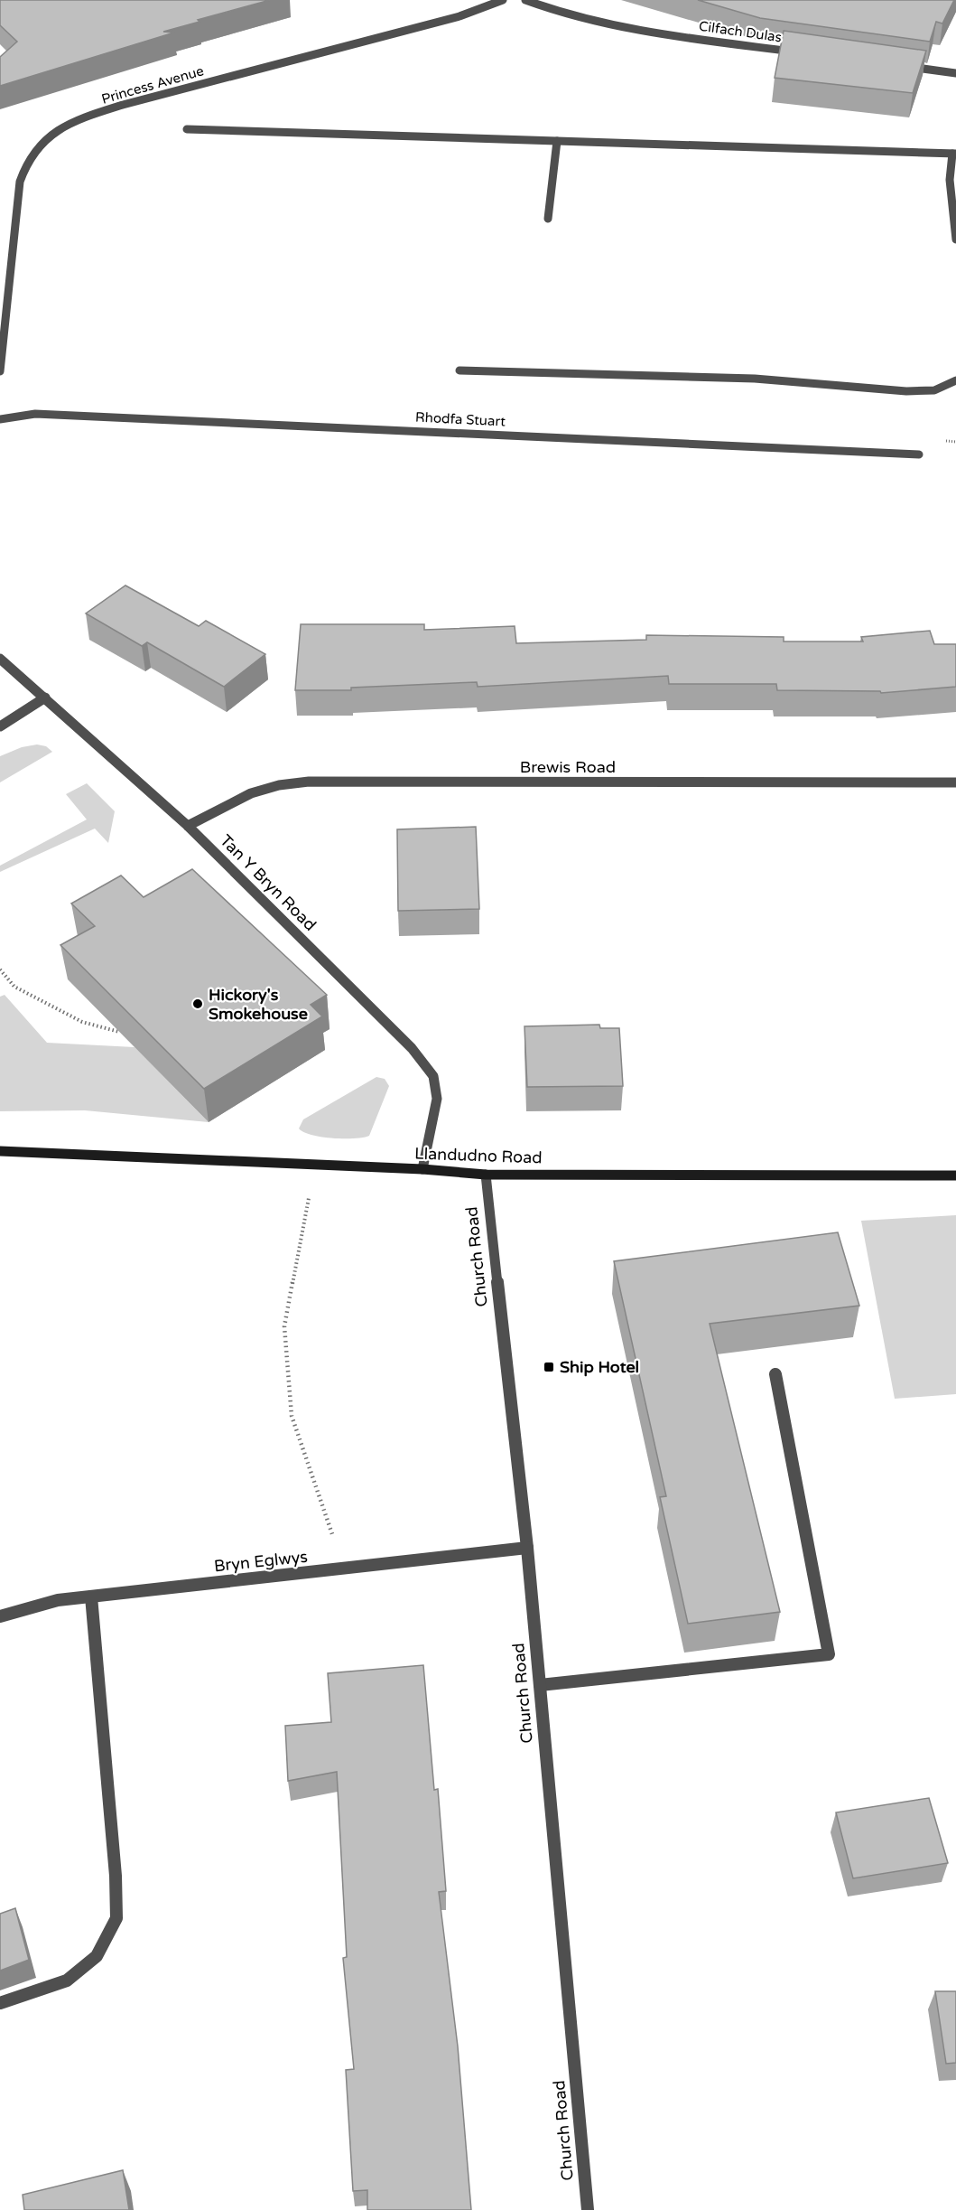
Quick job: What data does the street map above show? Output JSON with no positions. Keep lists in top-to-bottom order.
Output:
{
  "streets": {
    "main road": ["Llandudno Road"],
    "street": [
      "Cilfach Dulas",
      "Princess Avenue",
      "Rhodfa Stuart",
      "Brewis Road",
      "Tan Y Bryn Road",
      "Church Road",
      "Bryn Eglwys"
    ]
  },
  "crossings": [
    ["Brewis Road", "Tan Y Bryn Road"],
    ["Tan Y Bryn Road", "Llandudno Road"],
    ["Llandudno Road", "Church Road"],
    ["Church Road", "Bryn Eglwys"]
  ],
  "places": {
    "other": ["Hickory's Smokehouse"],
    "transit": ["Ship Hotel"]
  }
}
